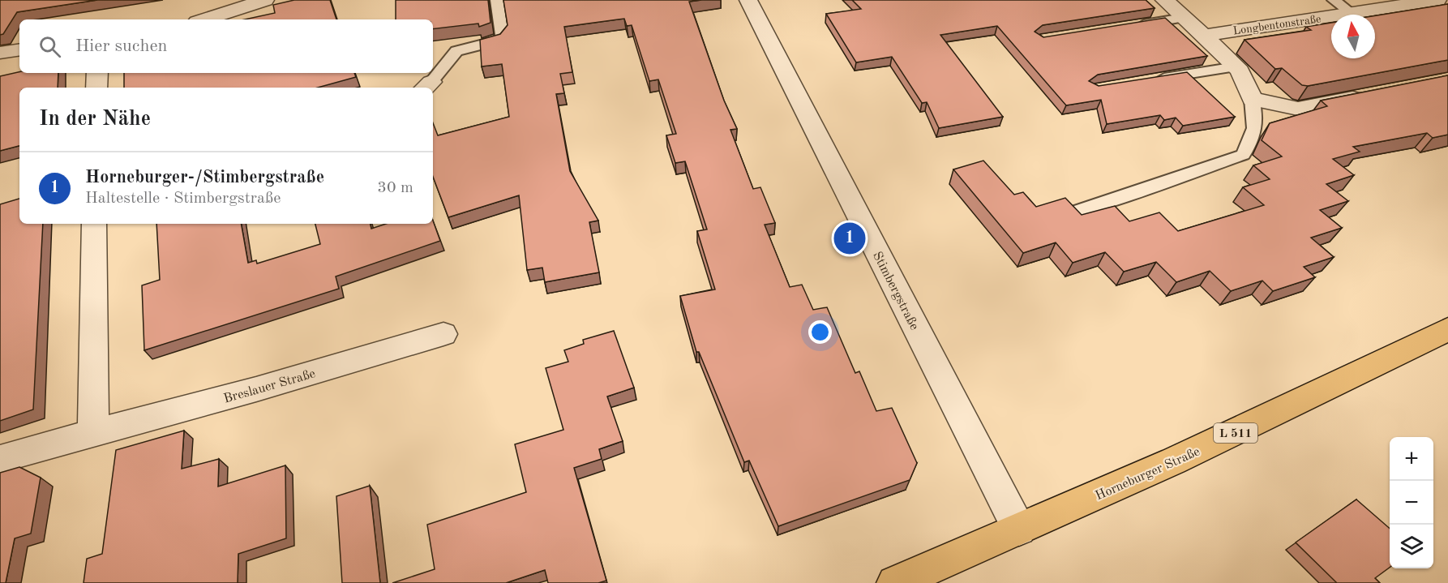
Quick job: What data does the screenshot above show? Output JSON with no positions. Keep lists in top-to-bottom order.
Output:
{
  "streets": {
    "main road": ["L 511", "Horneburger Straße"],
    "street": ["Longbentonstraße", "Stimbergstraße", "Breslauer Straße"]
  },
  "crossings": [
    ["Stimbergstraße", "Horneburger Straße"]
  ],
  "north": "top",
  "page": {
    "search": "Hier suchen",
    "heading": "In der Nähe",
    "list": [
      {
        "mark": "1",
        "name": "Horneburger-/Stimbergstraße",
        "note": "Haltestelle · Stimbergstraße",
        "value": "30 m"
      }
    ],
    "pins": "1",
    "map_buttons": ["+", "−"]
  }
}
